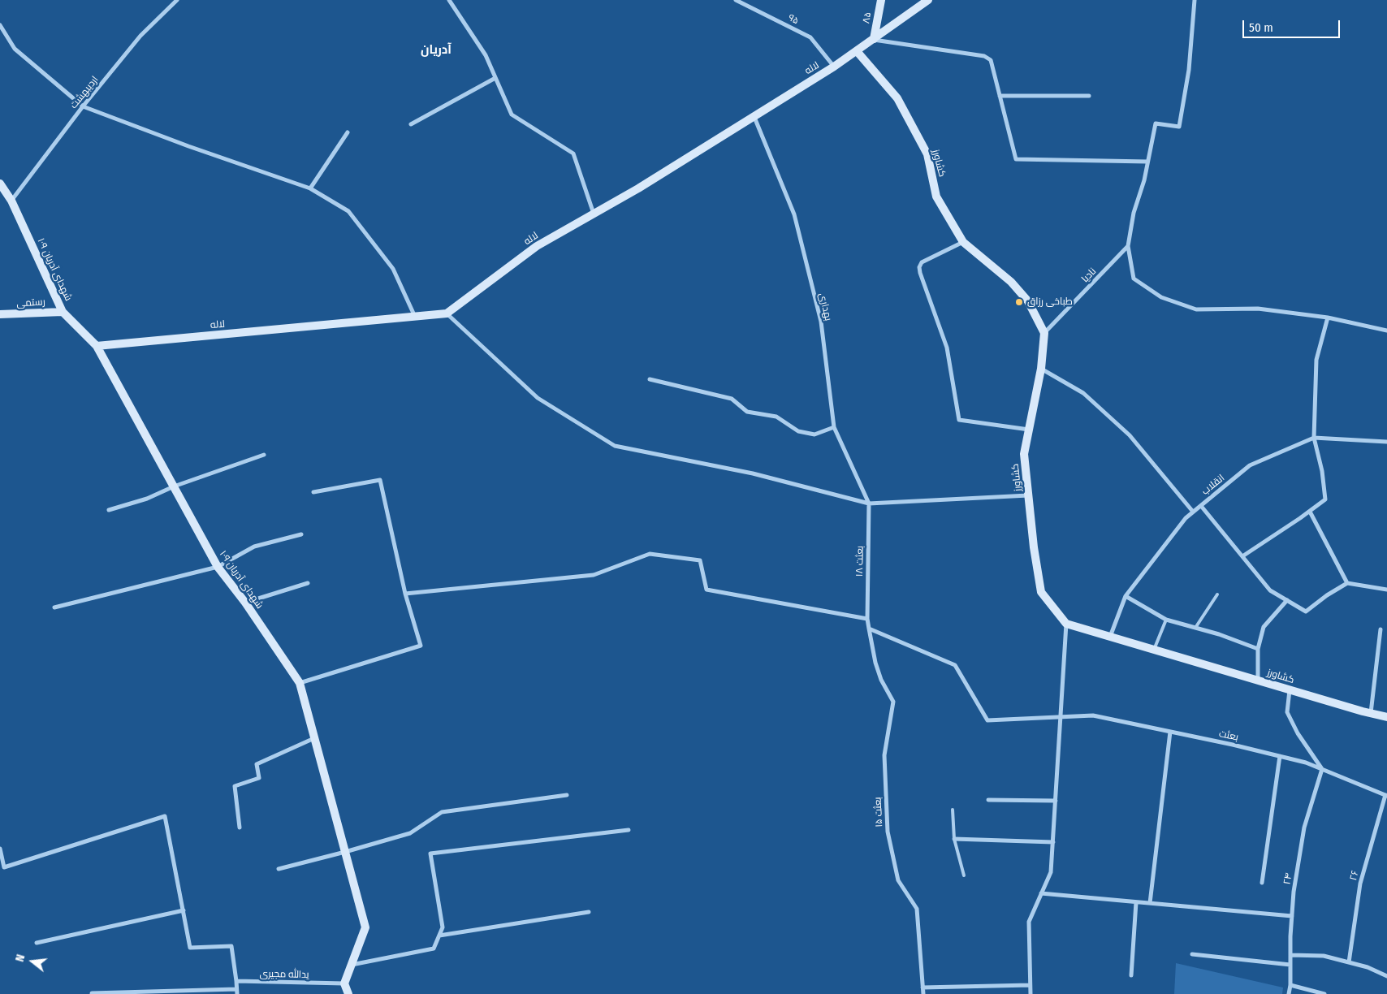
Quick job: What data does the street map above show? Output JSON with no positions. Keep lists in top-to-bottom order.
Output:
{
  "streets": {
    "street": [
      "۸۵",
      "۹۵",
      "لاله",
      "اردیبهشت",
      "کشاورز",
      "شهدای آدریان ۱۰۹",
      "نادیا",
      "رستمی",
      "بهداری",
      "انقلاب",
      "بعثت ۱۸",
      "بعثت",
      "بعثت ۱۵",
      "۲۶",
      "۲۴",
      "یدالله مجیری"
    ]
  },
  "crossings": [
    ["۸۵", "لاله"],
    ["۹۵", "لاله"],
    ["لاله", "کشاورز"],
    ["لاله", "شهدای آدریان ۱۰۹"],
    ["لاله", "بهداری"],
    ["اردیبهشت", "شهدای آدریان ۱۰۹"],
    ["کشاورز", "نادیا"],
    ["کشاورز", "انقلاب"],
    ["شهدای آدریان ۱۰۹", "رستمی"],
    ["شهدای آدریان ۱۰۹", "یدالله مجیری"],
    ["بهداری", "بعثت ۱۸"],
    ["بعثت ۱۸", "بعثت"],
    ["بعثت ۱۸", "بعثت ۱۵"],
    ["بعثت", "بعثت ۱۵"],
    ["بعثت", "۲۶"],
    ["بعثت", "۲۴"]
  ],
  "districts": ["آدریان"],
  "places": ["طباخی رزاق"],
  "scale_bar": "50 m",
  "north": "left"
}
